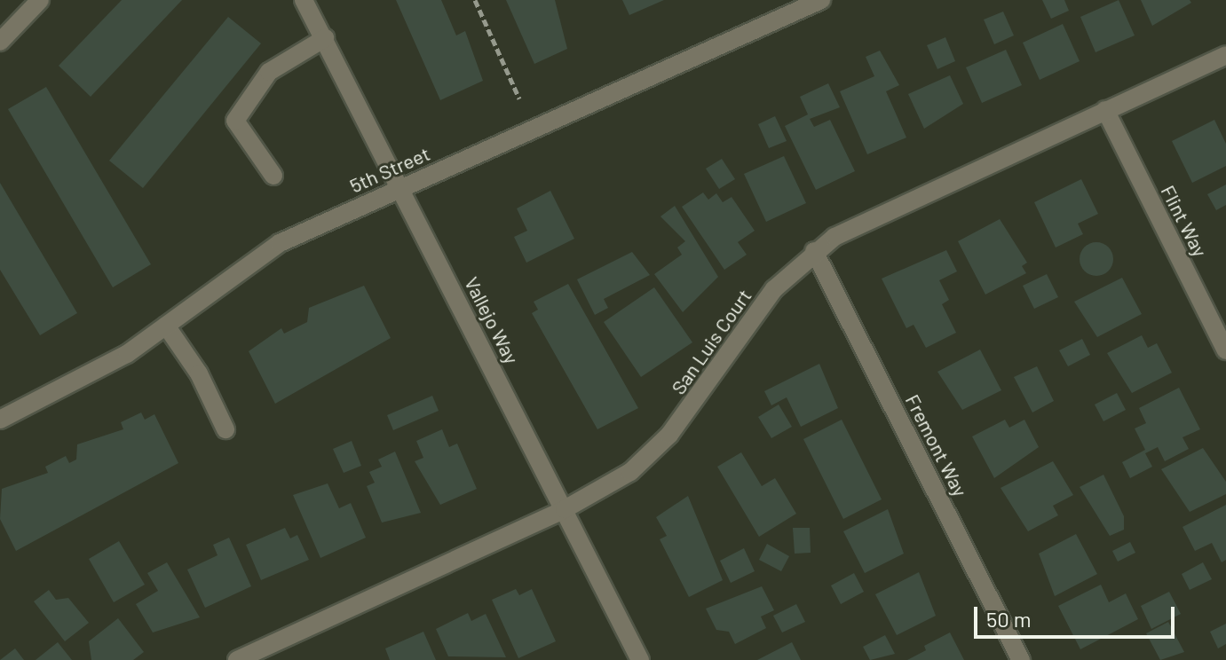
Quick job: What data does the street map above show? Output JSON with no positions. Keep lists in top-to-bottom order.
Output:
{
  "streets": {
    "street": [
      "5th Street",
      "Flint Way",
      "Vallejo Way",
      "San Luis Court",
      "Fremont Way"
    ]
  },
  "crossings": [
    ["5th Street", "Vallejo Way"],
    ["Flint Way", "San Luis Court"],
    ["Vallejo Way", "San Luis Court"],
    ["San Luis Court", "Fremont Way"]
  ],
  "scale_bar": "50 m"
}
